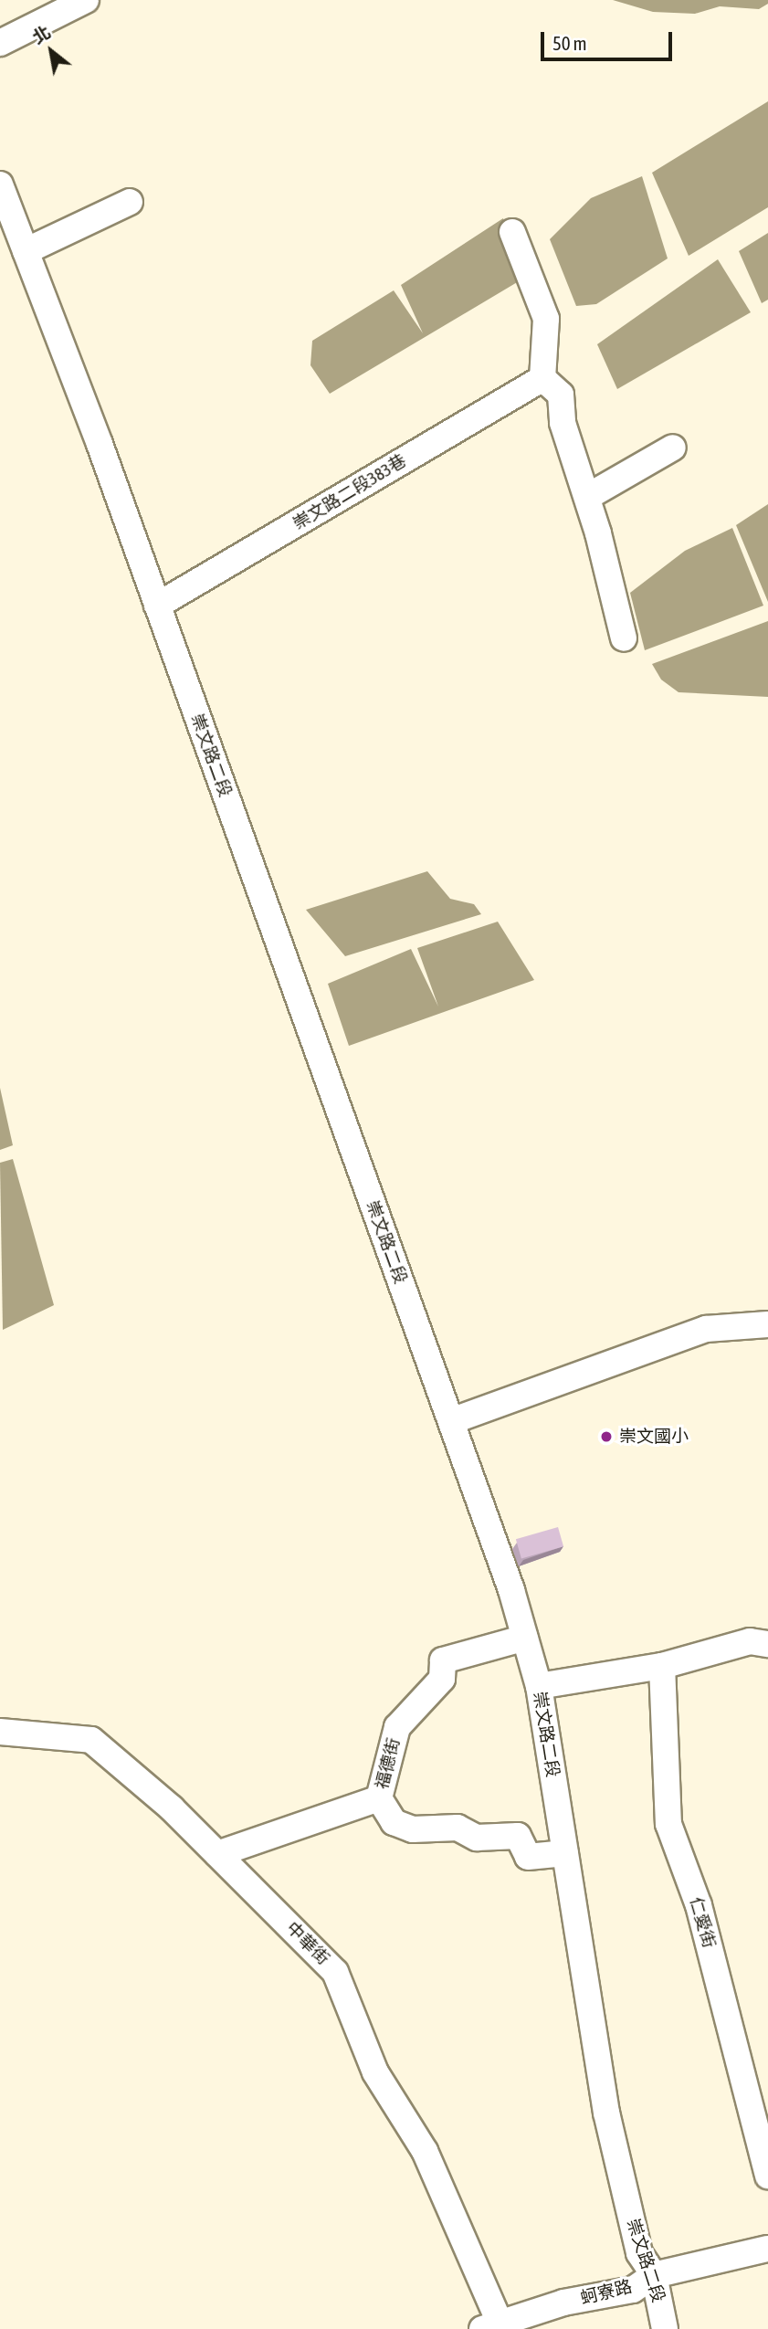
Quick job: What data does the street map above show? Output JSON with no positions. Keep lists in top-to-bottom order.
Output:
{
  "streets": {
    "street": [
      "崇文路二段383巷",
      "崇文路二段",
      "福德街",
      "仁愛街",
      "中華街",
      "蚵寮路"
    ]
  },
  "crossings": [
    ["崇文路二段383巷", "崇文路二段"],
    ["崇文路二段", "福德街"],
    ["崇文路二段", "蚵寮路"],
    ["福德街", "中華街"],
    ["中華街", "蚵寮路"]
  ],
  "places": ["崇文國小"],
  "scale_bar": "50 m",
  "north": "top left"
}
